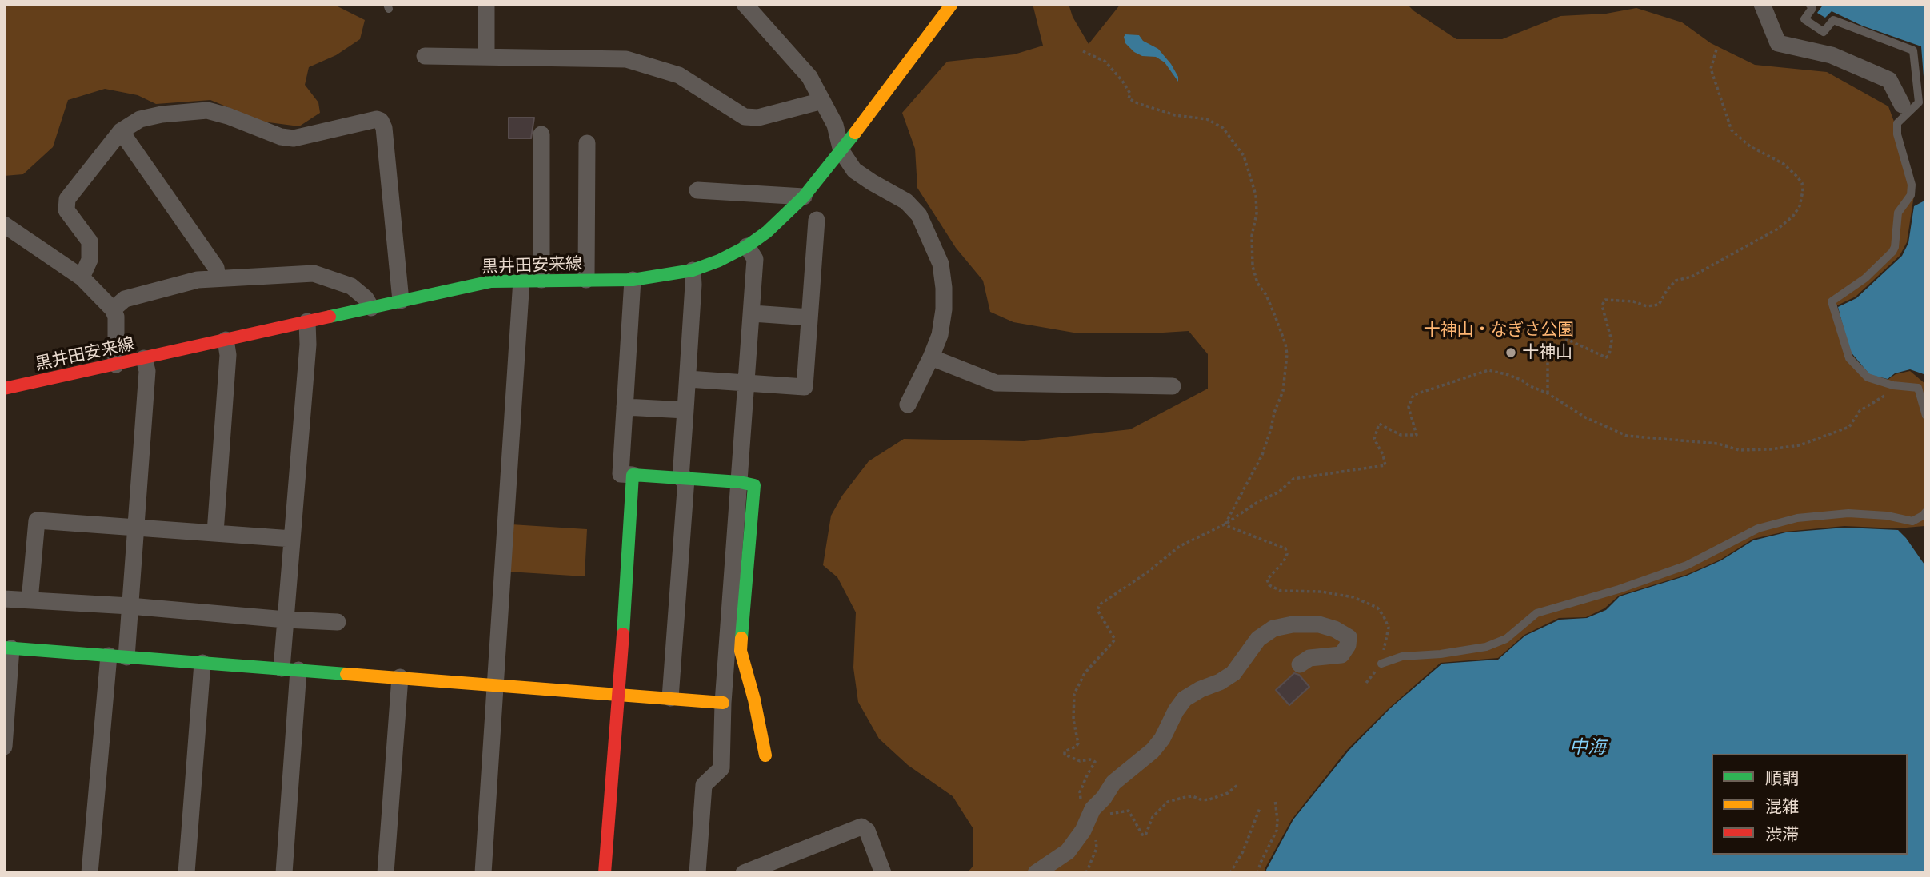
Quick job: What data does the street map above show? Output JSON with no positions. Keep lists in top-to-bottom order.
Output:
{
  "streets": {
    "street": ["黒井田安来線"]
  },
  "water": ["中海"],
  "parks": ["十神山・なぎさ公園"],
  "places": ["十神山"],
  "legend": ["順調", "混雑", "渋滞"]
}
